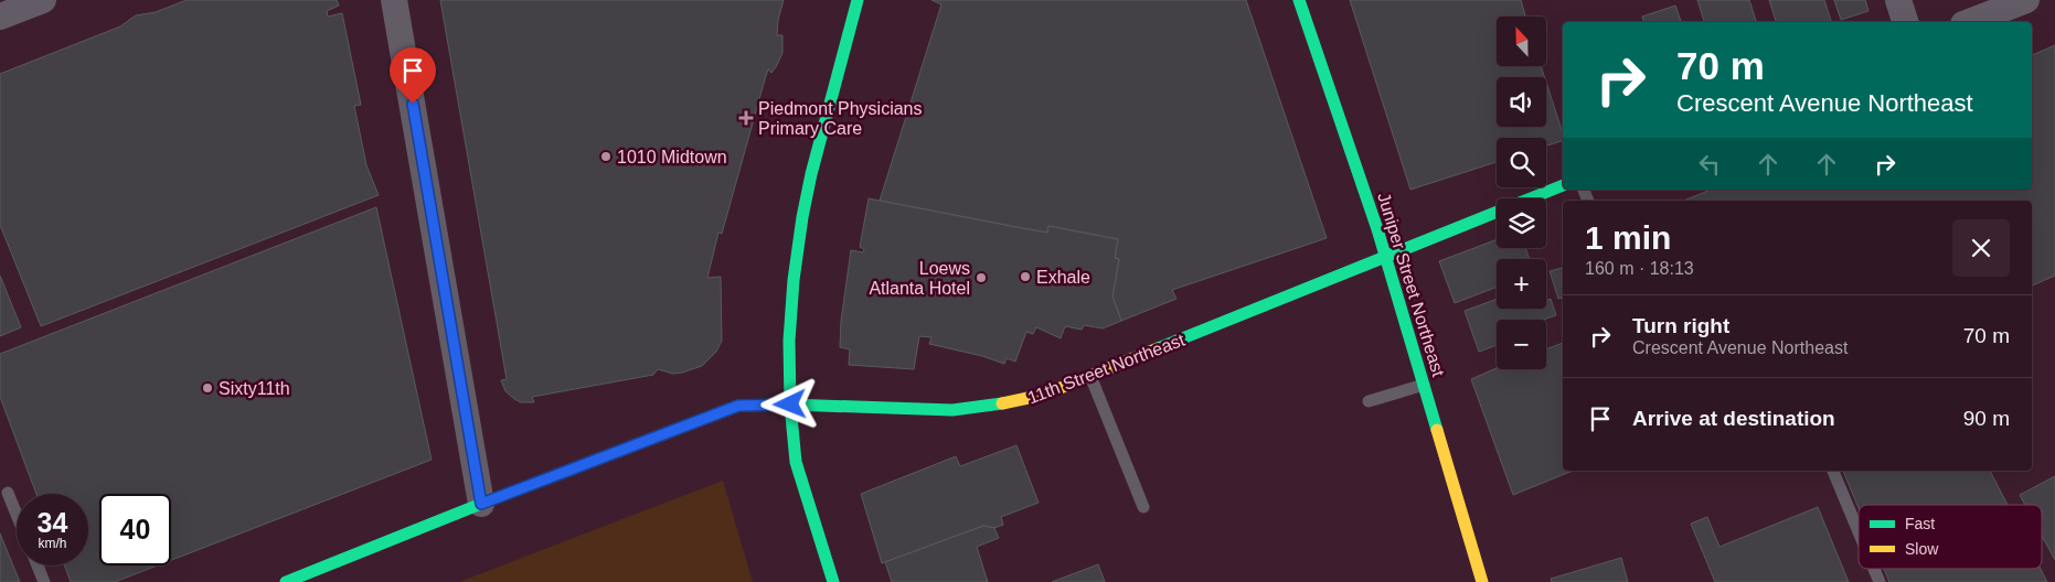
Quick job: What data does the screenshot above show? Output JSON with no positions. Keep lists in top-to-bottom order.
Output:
{
  "streets": {
    "street": ["Juniper Street Northeast", "11th Street Northeast"]
  },
  "crossings": [
    ["Juniper Street Northeast", "11th Street Northeast"]
  ],
  "places": {
    "health": ["Piedmont Physicians Primary Care"],
    "other": [
      "1010 Midtown",
      "Exhale",
      "Loews Atlanta Hotel",
      "Sixty11th"
    ]
  },
  "legend": ["Fast", "Slow"],
  "north": "top",
  "page": {
    "map_buttons": ["+", "−"],
    "turn": ["70 m", "Crescent Avenue Northeast"],
    "heading": ["1 min", "160 m · 18:13"],
    "list": [
      {
        "name": "Turn right",
        "note": "Crescent Avenue Northeast",
        "value": "70 m"
      },
      {
        "name": "Arrive at destination",
        "value": "90 m"
      }
    ],
    "speed": "34 km/h",
    "limit": "40"
  }
}
